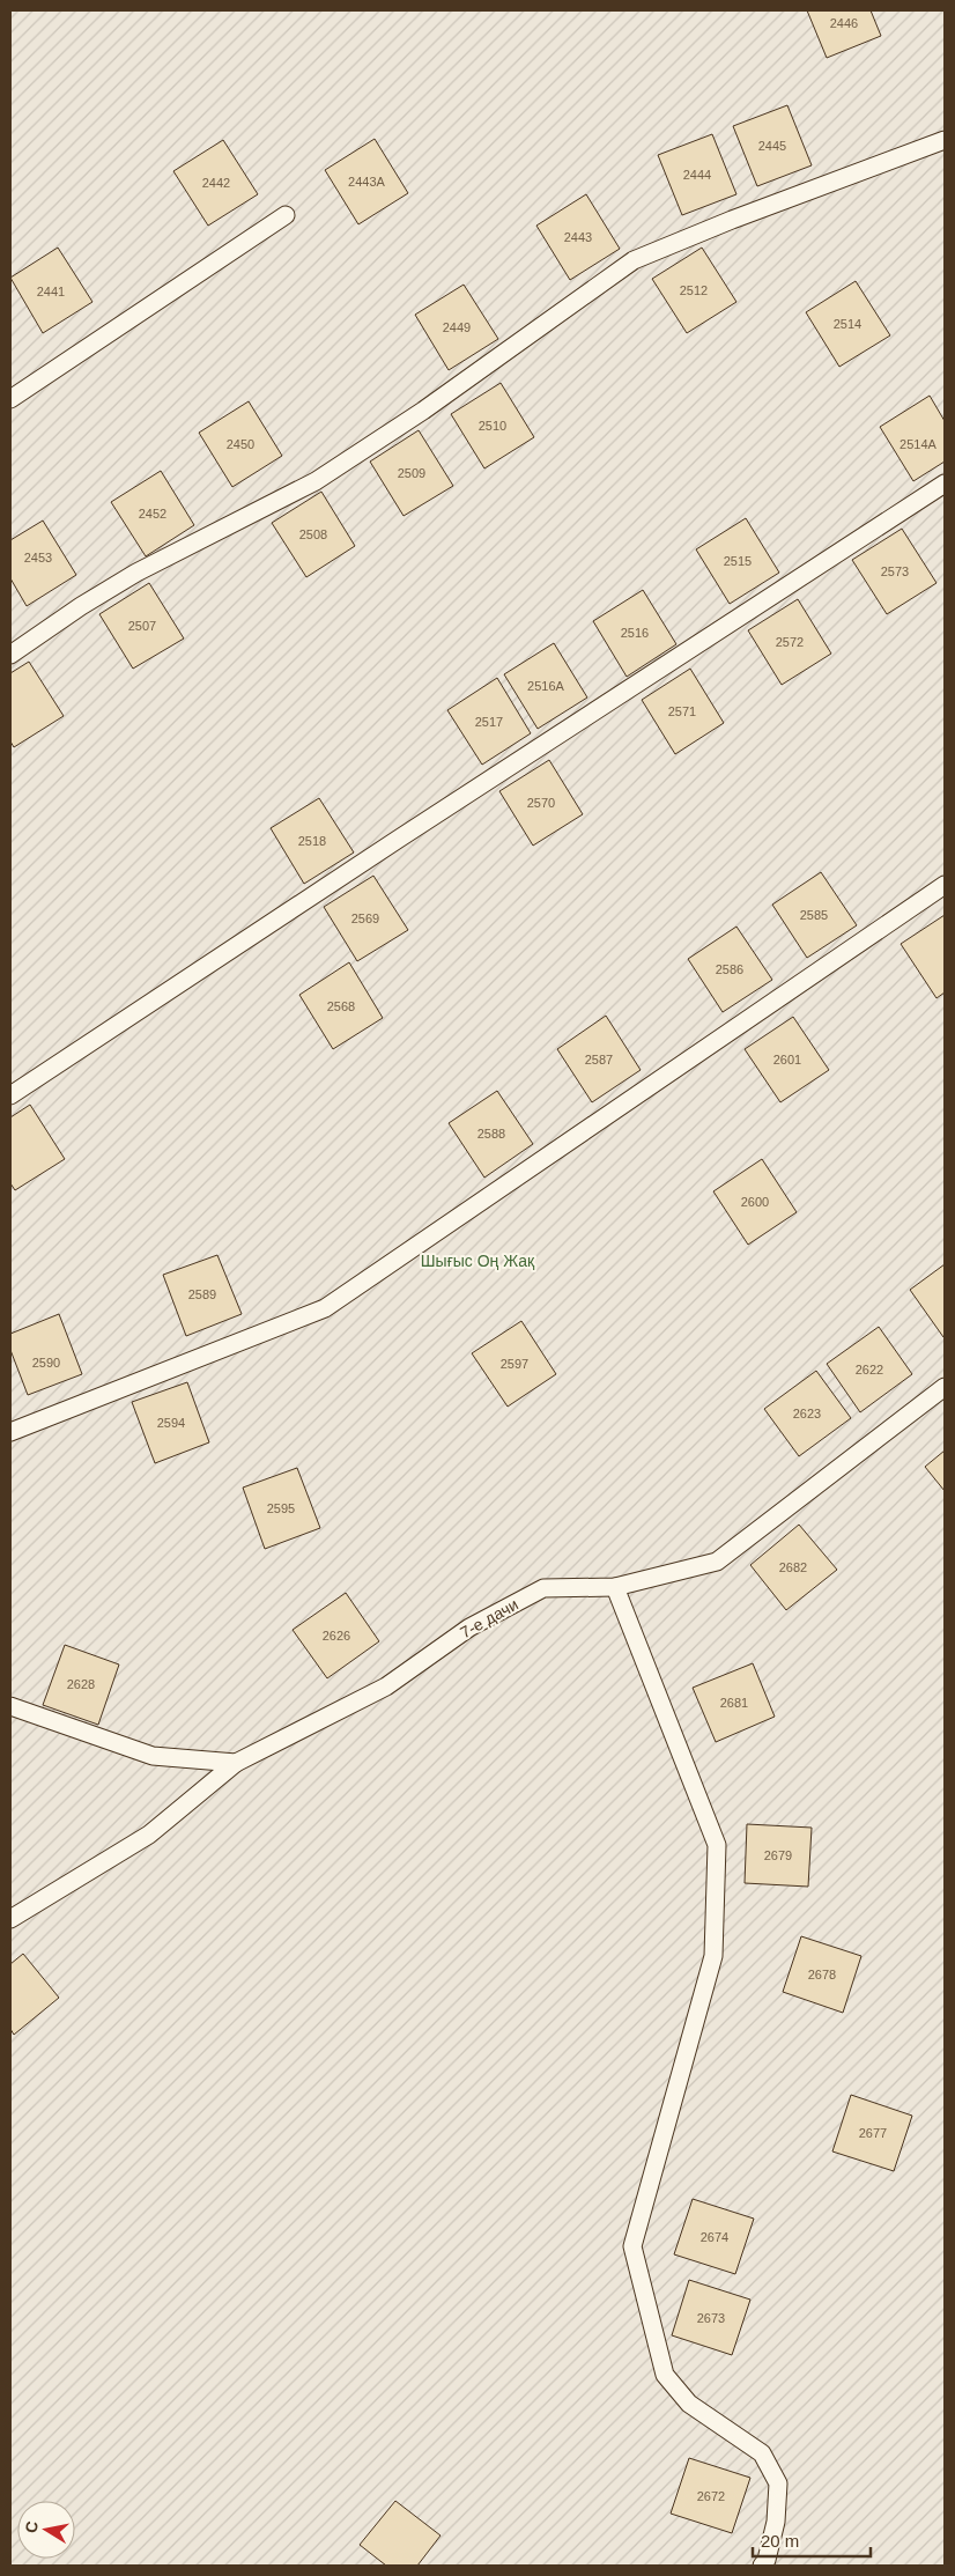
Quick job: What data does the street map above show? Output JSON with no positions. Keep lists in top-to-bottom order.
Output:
{
  "streets": {
    "lane": ["7-е дачи"]
  },
  "parks": ["Шығыс Оң Жақ"],
  "house_numbers": [
    "2446",
    "2445",
    "2444",
    "2443А",
    "2442",
    "2443",
    "2512",
    "2441",
    "2514",
    "2449",
    "2510",
    "2450",
    "2514А",
    "2509",
    "2452",
    "2508",
    "2453",
    "2515",
    "2573",
    "2507",
    "2516",
    "2572",
    "2516А",
    "2571",
    "2517",
    "2570",
    "2518",
    "2585",
    "2569",
    "2586",
    "2568",
    "2587",
    "2601",
    "2588",
    "2600",
    "2589",
    "2590",
    "2597",
    "2622",
    "2623",
    "2594",
    "2595",
    "2682",
    "2626",
    "2628",
    "2681",
    "2679",
    "2678",
    "2677",
    "2674",
    "2673",
    "2672"
  ],
  "scale_bar": "20 m",
  "north": "left"
}
